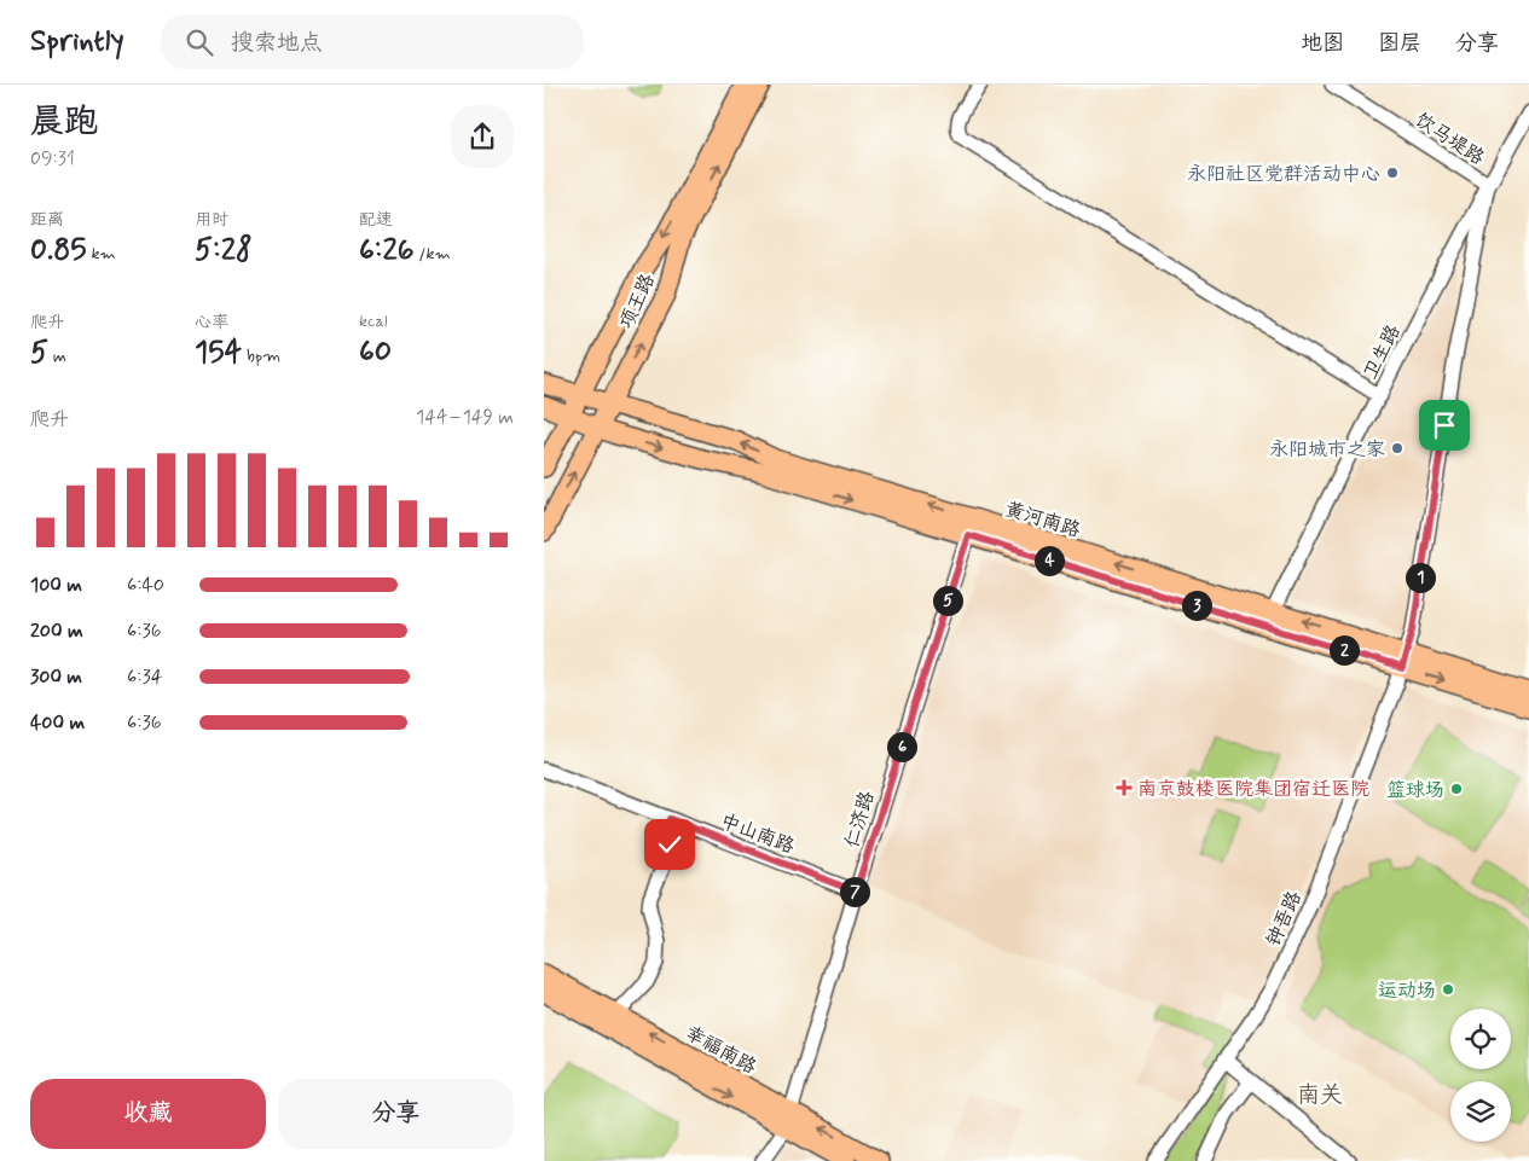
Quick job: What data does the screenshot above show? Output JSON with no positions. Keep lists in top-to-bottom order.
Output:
{
  "streets": {
    "main road": ["项王路", "黄河南路", "幸福南路"],
    "street": [
      "饮马堤路",
      "卫生路",
      "仁济路",
      "中山南路",
      "钟吾路"
    ]
  },
  "crossings": [
    ["饮马堤路", "卫生路"],
    ["饮马堤路", "钟吾路"],
    ["项王路", "黄河南路"],
    ["卫生路", "黄河南路"],
    ["卫生路", "钟吾路"],
    ["黄河南路", "仁济路"],
    ["黄河南路", "钟吾路"],
    ["仁济路", "中山南路"],
    ["仁济路", "幸福南路"]
  ],
  "districts": ["南关"],
  "places": {
    "other": [
      "永阳社区党群活动中心",
      "永阳城市之家",
      "篮球场",
      "运动场"
    ],
    "health": ["南京鼓楼医院集团宿迁医院"]
  },
  "page": {
    "header": "Sprintly",
    "search": "搜索地点",
    "nav": ["地图", "图层", "分享"],
    "heading": ["晨跑", "09:31"],
    "stats": [
      ["距离", "0.85 km"],
      ["用时", "5:28"],
      ["配速", "6:26 /km"],
      ["爬升", "5 m"],
      ["心率", "154 bpm"],
      ["kcal", "60"]
    ],
    "chart": ["爬升", "144–149 m"],
    "pins": [
      "4",
      "1",
      "5",
      "3",
      "2",
      "6",
      "7"
    ],
    "list": [
      {
        "name": "100 m",
        "note": "6:40"
      },
      {
        "name": "200 m",
        "note": "6:36"
      },
      {
        "name": "300 m",
        "note": "6:34"
      },
      {
        "name": "400 m",
        "note": "6:36"
      }
    ],
    "buttons": ["收藏", "分享"]
  }
}
